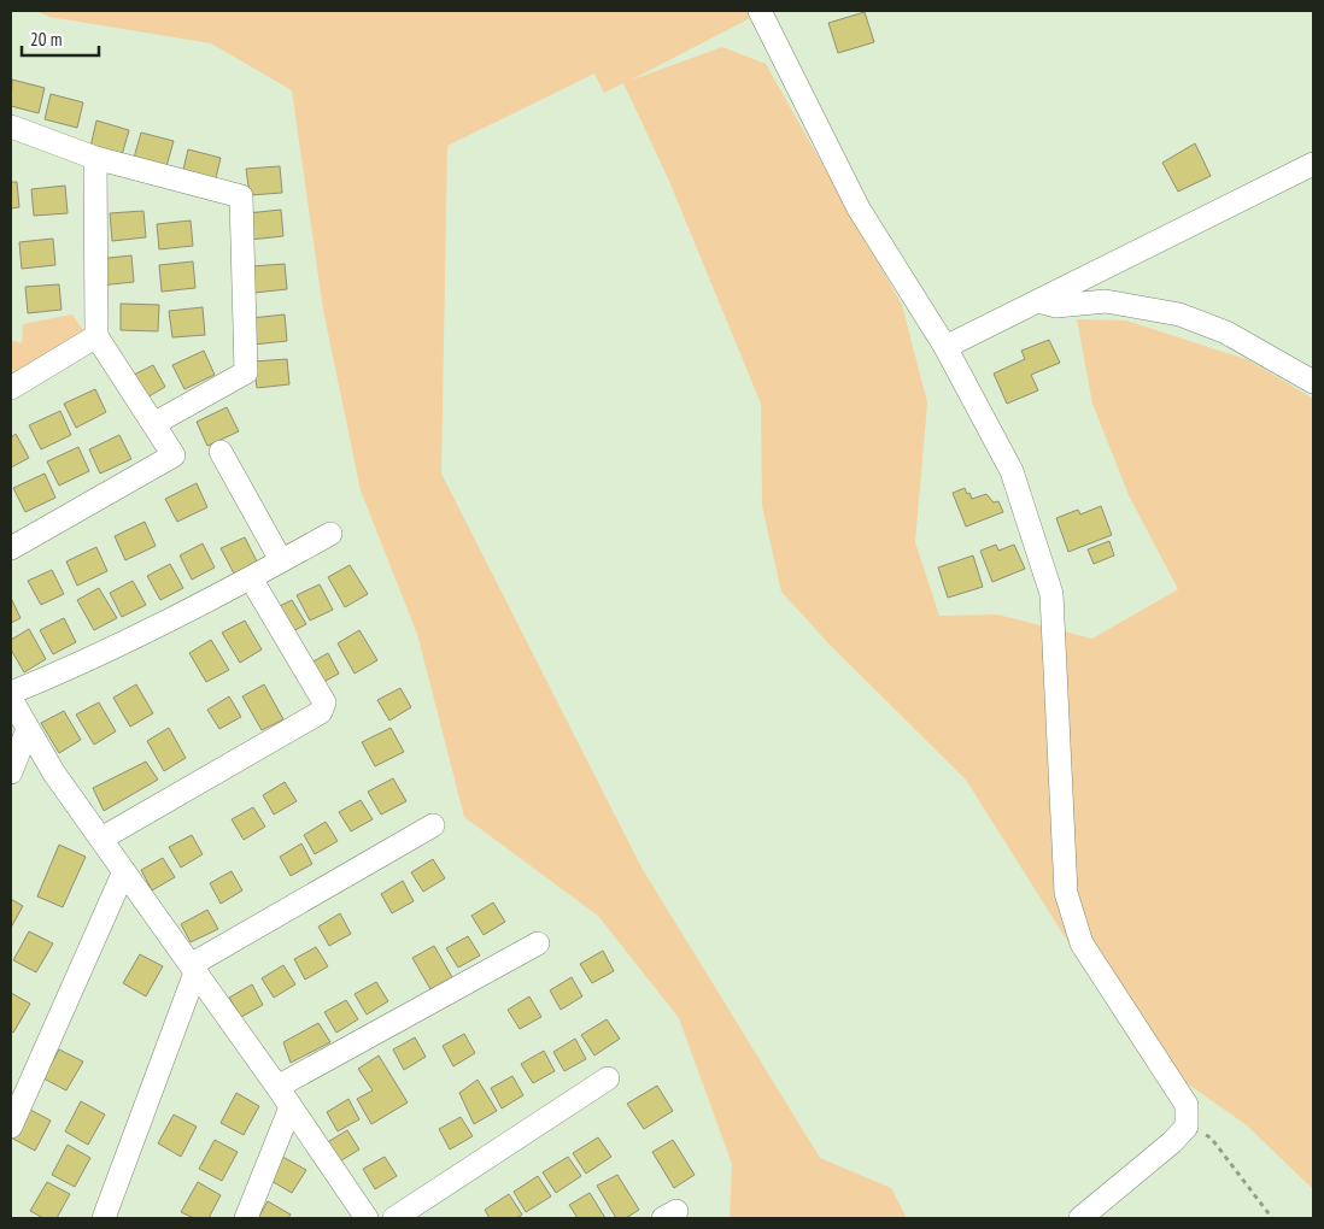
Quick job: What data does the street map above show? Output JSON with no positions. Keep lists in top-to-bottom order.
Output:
{
  "scale_bar": "20 m"
}
